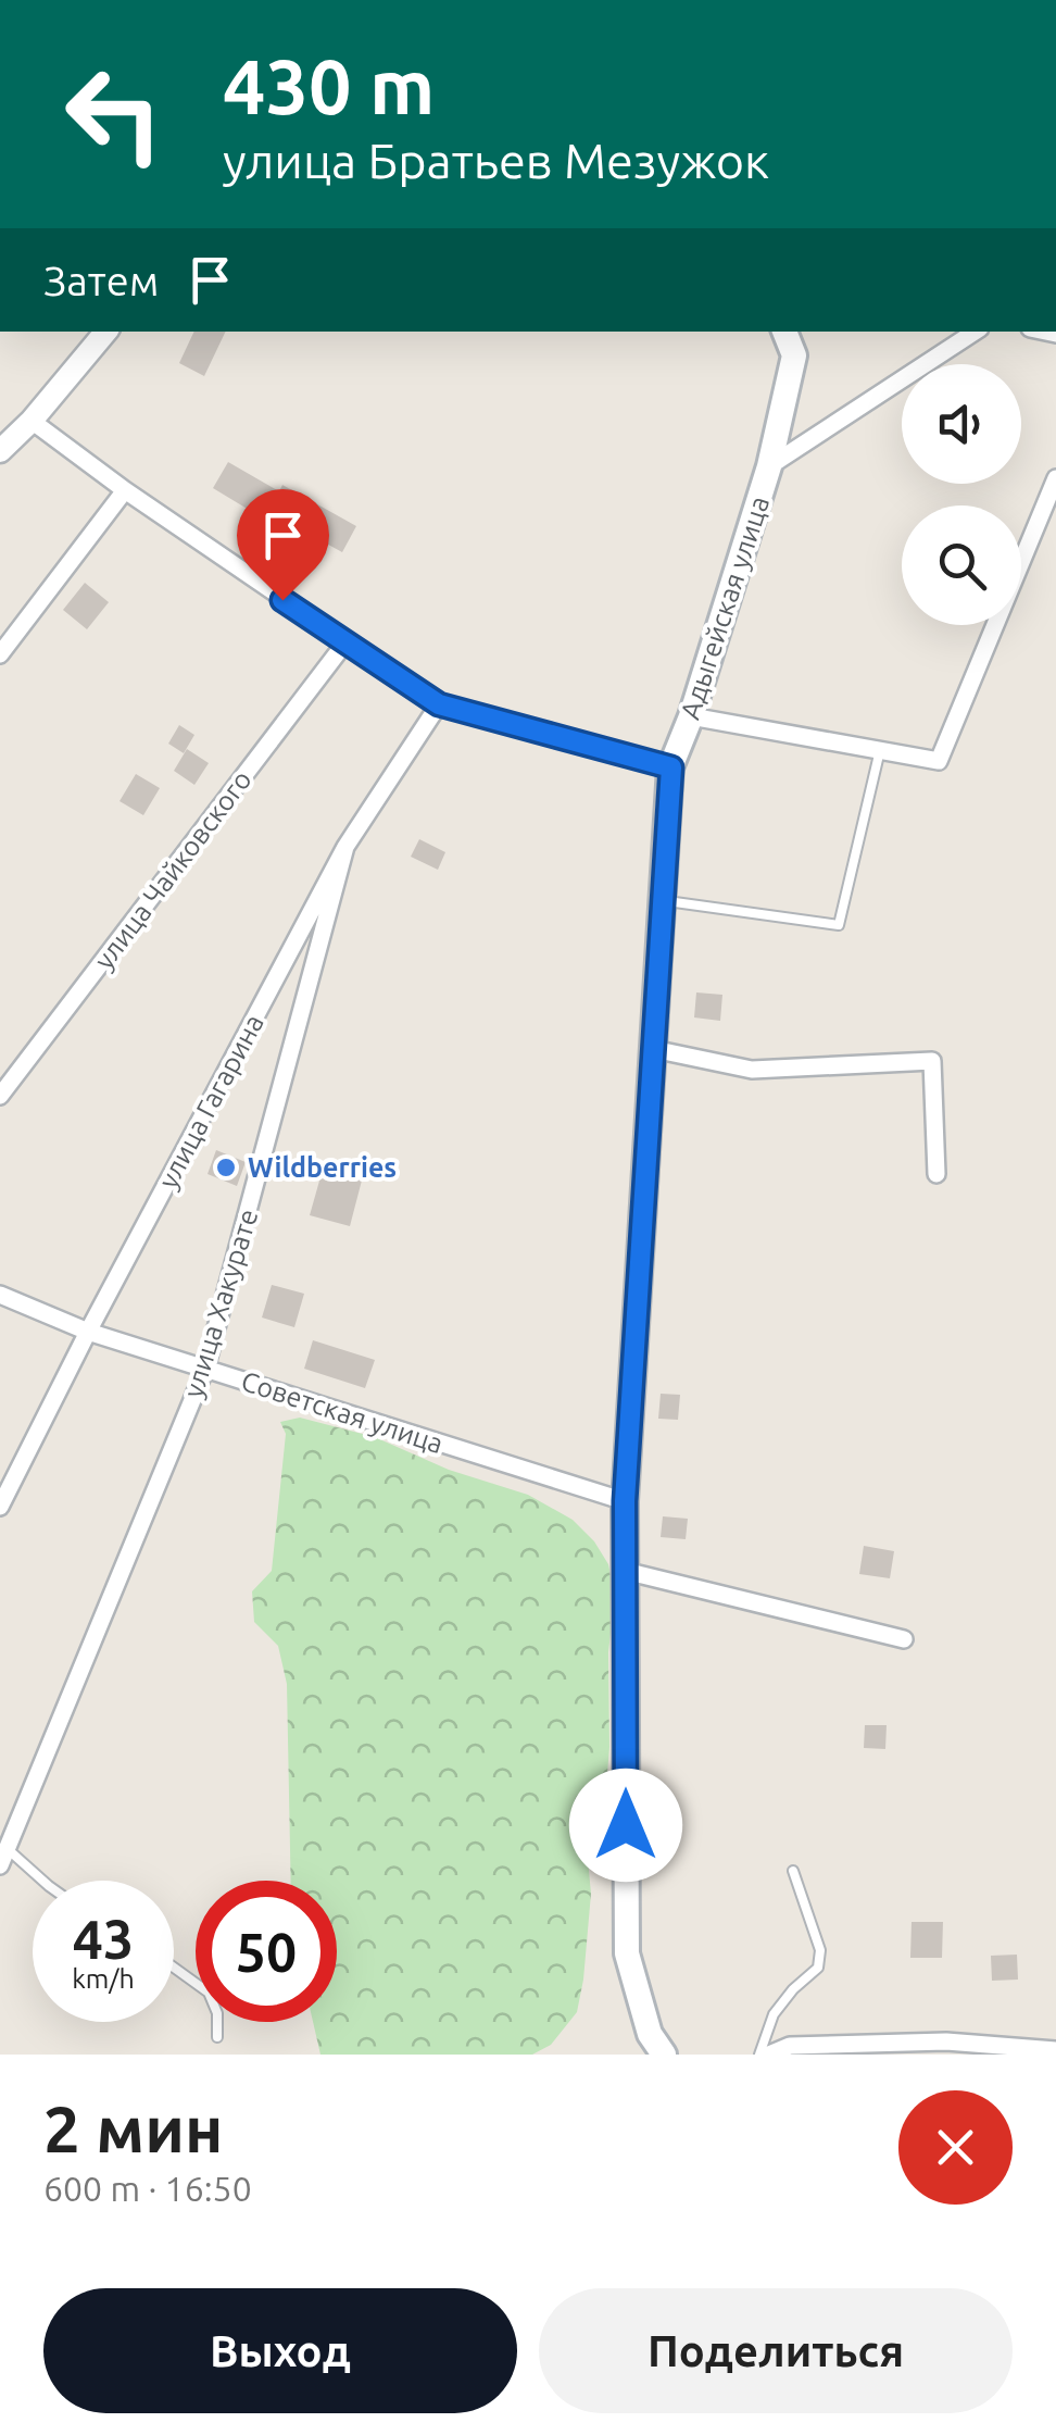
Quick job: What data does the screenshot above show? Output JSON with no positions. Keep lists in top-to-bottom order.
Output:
{
  "streets": {
    "main road": ["Адыгейская улица"],
    "street": [
      "улица Чайковского",
      "улица Гагарина",
      "улица Хакурате",
      "Советская улица"
    ]
  },
  "crossings": [
    ["Адыгейская улица", "Советская улица"],
    ["улица Гагарина", "улица Хакурате"],
    ["улица Гагарина", "Советская улица"],
    ["улица Хакурате", "Советская улица"]
  ],
  "places": ["Wildberries"],
  "page": {
    "turn": ["430 m", "улица Братьев Мезужок"],
    "then": "Затем",
    "speed": "43 km/h",
    "limit": "50",
    "heading": ["2 мин", "600 m · 16:50"],
    "buttons": ["Выход", "Поделиться"]
  }
}
